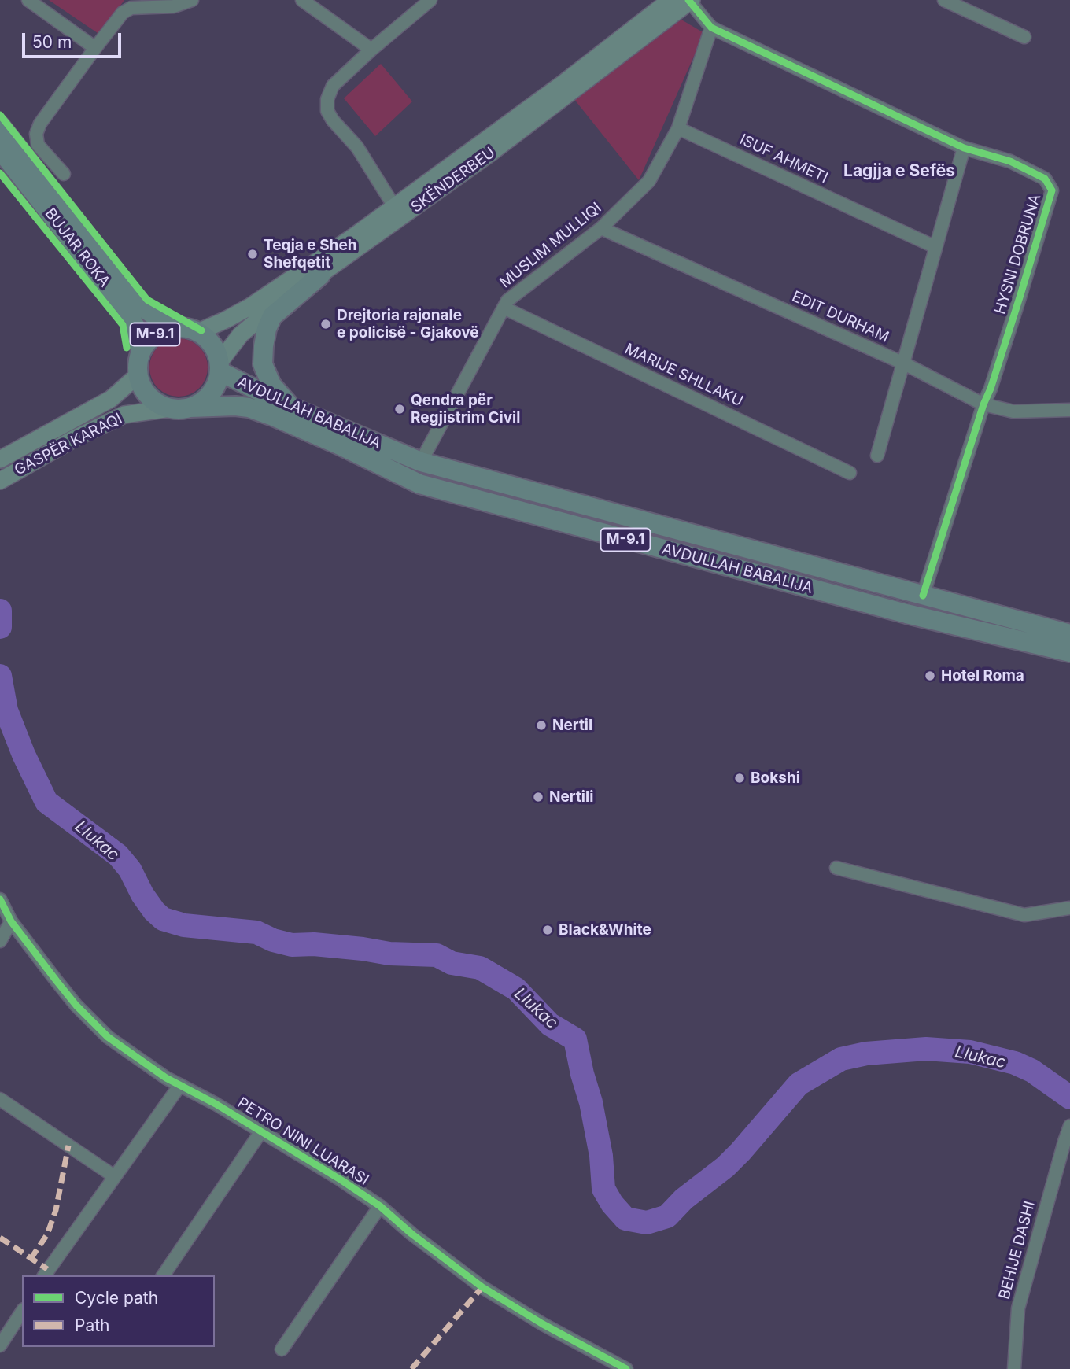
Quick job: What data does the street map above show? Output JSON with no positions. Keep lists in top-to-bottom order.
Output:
{
  "streets": {
    "main road": [
      "SKËNDERBEU",
      "BUJAR ROKA",
      "M-9.1",
      "AVDULLAH BABALIJA",
      "GASPËR KARAQI"
    ],
    "street": [
      "ISUF AHMETI",
      "MUSLIM MULLIQI",
      "HYSNI DOBRUNA",
      "EDIT DURHAM",
      "MARIJE SHLLAKU",
      "PETRO NINI LUARASI",
      "BEHIJE DASHI"
    ]
  },
  "crossings": [
    ["ISUF AHMETI", "MUSLIM MULLIQI"],
    ["SKËNDERBEU", "BUJAR ROKA"],
    ["SKËNDERBEU", "HYSNI DOBRUNA"],
    ["SKËNDERBEU", "M-9.1"],
    ["SKËNDERBEU", "AVDULLAH BABALIJA"],
    ["SKËNDERBEU", "GASPËR KARAQI"],
    ["MUSLIM MULLIQI", "HYSNI DOBRUNA"],
    ["MUSLIM MULLIQI", "EDIT DURHAM"],
    ["MUSLIM MULLIQI", "MARIJE SHLLAKU"],
    ["MUSLIM MULLIQI", "AVDULLAH BABALIJA"],
    ["BUJAR ROKA", "M-9.1"],
    ["BUJAR ROKA", "AVDULLAH BABALIJA"],
    ["BUJAR ROKA", "GASPËR KARAQI"],
    ["HYSNI DOBRUNA", "EDIT DURHAM"],
    ["HYSNI DOBRUNA", "AVDULLAH BABALIJA"],
    ["M-9.1", "AVDULLAH BABALIJA"],
    ["M-9.1", "GASPËR KARAQI"],
    ["AVDULLAH BABALIJA", "GASPËR KARAQI"]
  ],
  "districts": ["Lagjja e Sefës"],
  "water": ["Llukac"],
  "places": [
    "Teqja e Sheh Shefqetit",
    "Drejtoria rajonale e policisë - Gjakovë",
    "Qendra për Regjistrim Civil",
    "Hotel Roma",
    "Nertil",
    "Bokshi",
    "Nertili",
    "Black&White"
  ],
  "legend": ["Cycle path", "Path"],
  "scale_bar": "50 m"
}
